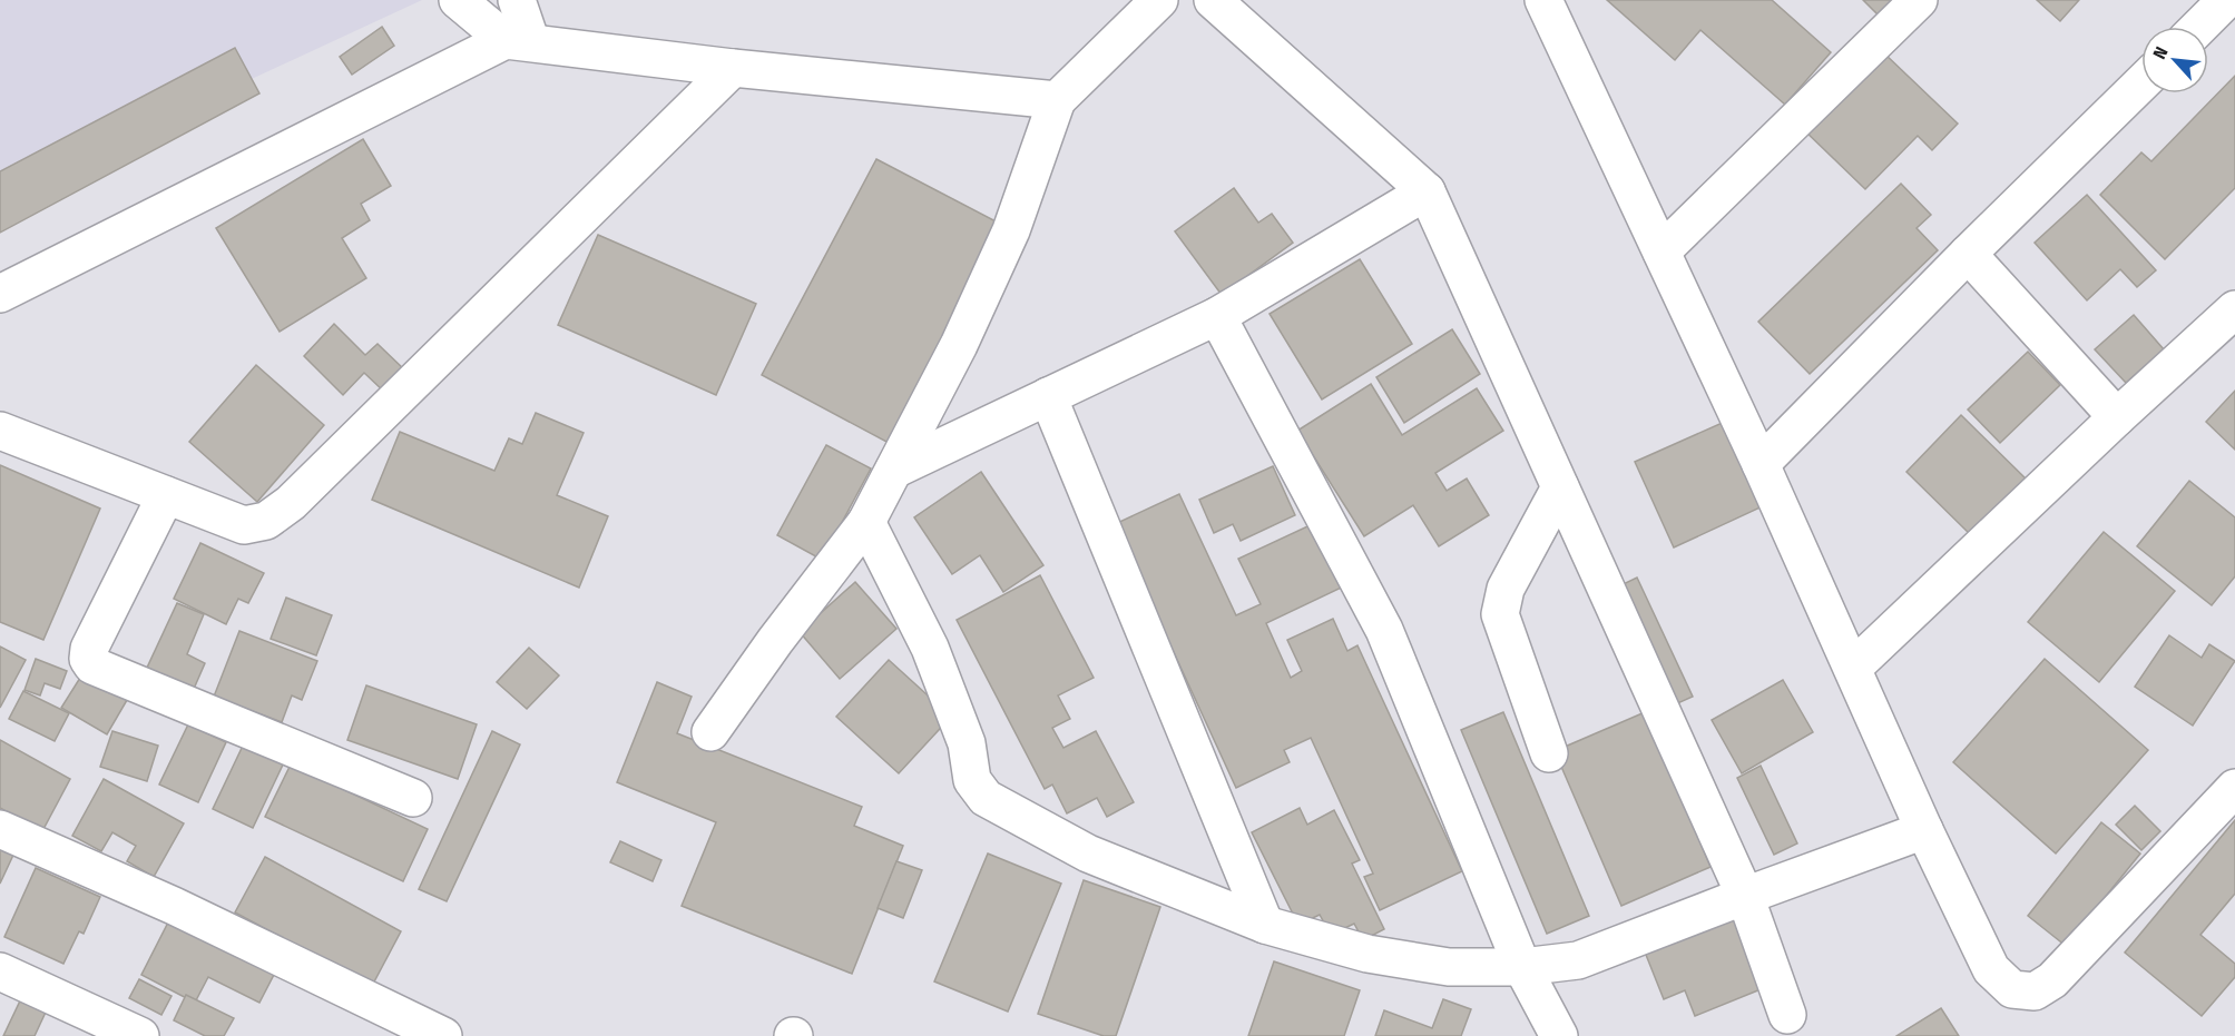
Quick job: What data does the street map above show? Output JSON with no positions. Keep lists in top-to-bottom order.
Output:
{
  "north": "top left"
}
